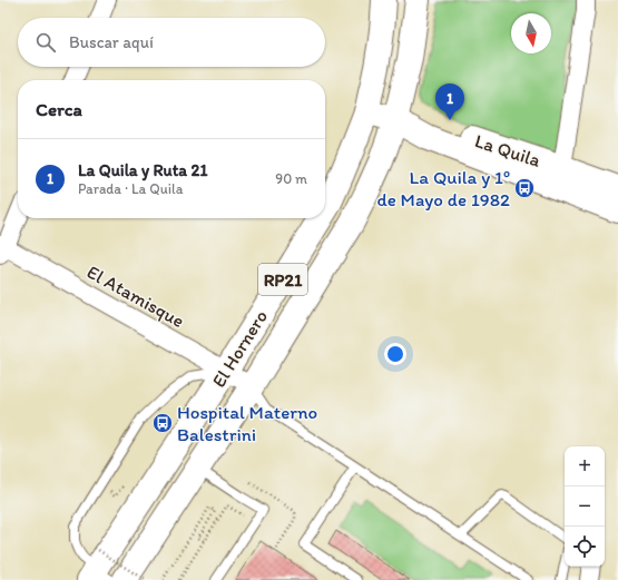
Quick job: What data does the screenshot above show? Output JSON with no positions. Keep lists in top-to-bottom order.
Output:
{
  "streets": {
    "main road": ["La Quila", "RP21", "El Hornero"],
    "street": ["El Atamisque"]
  },
  "crossings": [
    ["La Quila", "El Hornero"],
    ["El Atamisque", "El Hornero"]
  ],
  "places": {
    "bus stop": ["La Quila y 1º de Mayo de 1982", "Hospital Materno Balestrini"]
  },
  "north": "bottom",
  "page": {
    "search": "Buscar aquí",
    "heading": "Cerca",
    "pins": "1",
    "list": [
      {
        "mark": "1",
        "name": "La Quila y Ruta 21",
        "note": "Parada · La Quila",
        "value": "90 m"
      }
    ],
    "map_buttons": ["+", "−"]
  }
}
